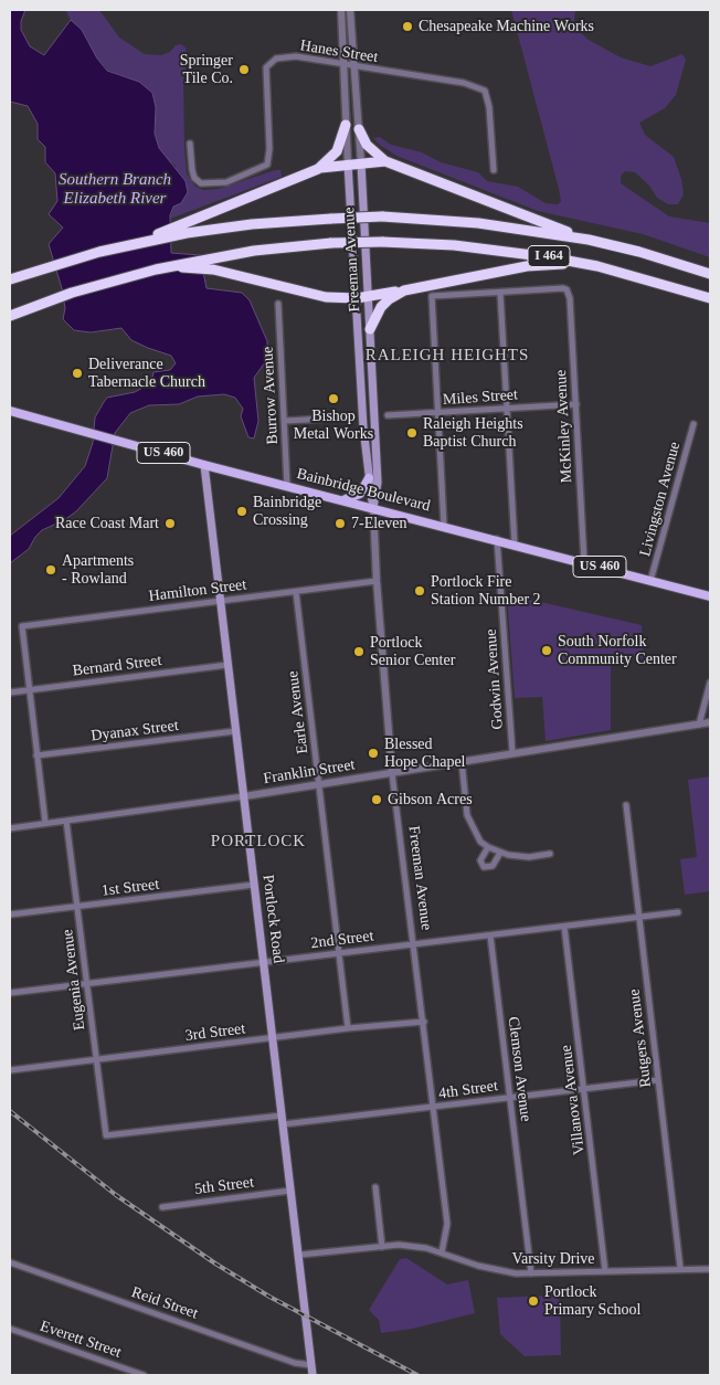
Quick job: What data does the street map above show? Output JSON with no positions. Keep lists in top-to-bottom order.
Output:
{
  "streets": {
    "highway": ["I 464"],
    "main road": [
      "Freeman Avenue",
      "US 460",
      "Bainbridge Boulevard",
      "Portlock Road"
    ],
    "street": [
      "Hanes Street",
      "Burrow Avenue",
      "Miles Street",
      "McKinley Avenue",
      "Livingston Avenue",
      "Hamilton Street",
      "Bernard Street",
      "Godwin Avenue",
      "Earle Avenue",
      "Dyanax Street",
      "Franklin Street",
      "1st Street",
      "2nd Street",
      "Eugenia Avenue",
      "3rd Street",
      "Rutgers Avenue",
      "Clemson Avenue",
      "4th Street",
      "Villanova Avenue",
      "5th Street",
      "Varsity Drive",
      "Reid Street",
      "Everett Street"
    ]
  },
  "crossings": [
    ["Hanes Street", "Freeman Avenue"],
    ["Freeman Avenue", "Bainbridge Boulevard"],
    ["Freeman Avenue", "Hamilton Street"],
    ["Freeman Avenue", "Franklin Street"],
    ["Freeman Avenue", "2nd Street"],
    ["Freeman Avenue", "3rd Street"],
    ["Freeman Avenue", "4th Street"],
    ["Freeman Avenue", "Varsity Drive"],
    ["Burrow Avenue", "Bainbridge Boulevard"],
    ["Miles Street", "McKinley Avenue"],
    ["McKinley Avenue", "Bainbridge Boulevard"],
    ["Bainbridge Boulevard", "Livingston Avenue"],
    ["Bainbridge Boulevard", "Godwin Avenue"],
    ["Bainbridge Boulevard", "Portlock Road"],
    ["Hamilton Street", "Bernard Street"],
    ["Hamilton Street", "Earle Avenue"],
    ["Hamilton Street", "Portlock Road"],
    ["Bernard Street", "Portlock Road"],
    ["Godwin Avenue", "Franklin Street"],
    ["Earle Avenue", "Franklin Street"],
    ["Earle Avenue", "2nd Street"],
    ["Earle Avenue", "3rd Street"],
    ["Dyanax Street", "Portlock Road"],
    ["Franklin Street", "Portlock Road"],
    ["Franklin Street", "Eugenia Avenue"],
    ["1st Street", "Portlock Road"],
    ["1st Street", "Eugenia Avenue"],
    ["Portlock Road", "2nd Street"],
    ["Portlock Road", "3rd Street"],
    ["Portlock Road", "4th Street"],
    ["Portlock Road", "5th Street"],
    ["Portlock Road", "Varsity Drive"],
    ["Portlock Road", "Reid Street"],
    ["2nd Street", "Eugenia Avenue"],
    ["2nd Street", "Rutgers Avenue"],
    ["2nd Street", "Clemson Avenue"],
    ["2nd Street", "Villanova Avenue"],
    ["Eugenia Avenue", "3rd Street"],
    ["Eugenia Avenue", "4th Street"],
    ["Rutgers Avenue", "4th Street"],
    ["Rutgers Avenue", "Varsity Drive"],
    ["Clemson Avenue", "4th Street"],
    ["Clemson Avenue", "Varsity Drive"],
    ["4th Street", "Villanova Avenue"],
    ["Villanova Avenue", "Varsity Drive"]
  ],
  "districts": ["RALEIGH HEIGHTS", "PORTLOCK"],
  "water": ["Southern Branch Elizabeth River"],
  "places": [
    "Chesapeake Machine Works",
    "Springer Tile Co.",
    "Deliverance Tabernacle Church",
    "Bishop Metal Works",
    "Raleigh Heights Baptist Church",
    "Bainbridge Crossing",
    "Race Coast Mart",
    "7-Eleven",
    "Apartments - Rowland",
    "Portlock Fire Station Number 2",
    "South Norfolk Community Center",
    "Portlock Senior Center",
    "Blessed Hope Chapel",
    "Gibson Acres",
    "Portlock Primary School"
  ]
}
